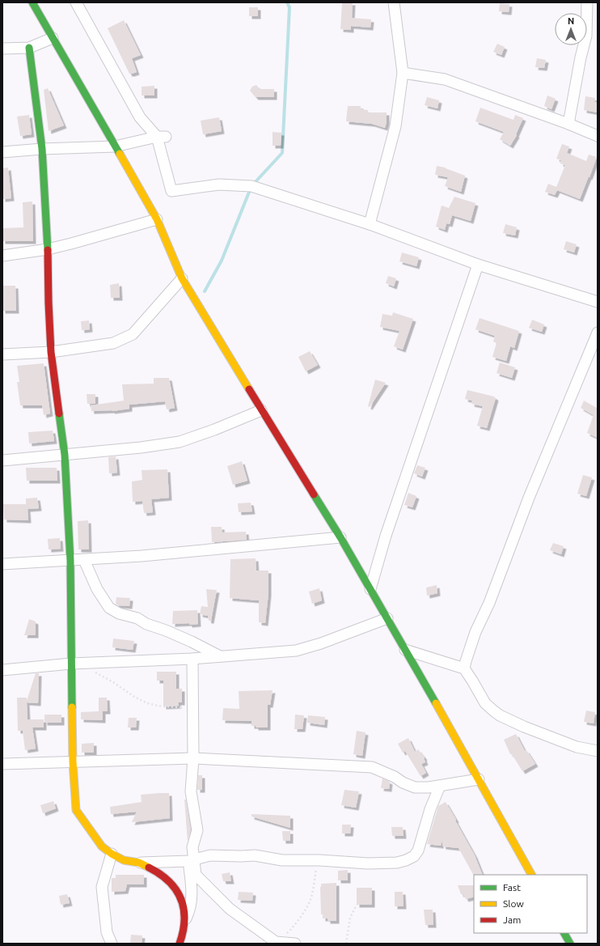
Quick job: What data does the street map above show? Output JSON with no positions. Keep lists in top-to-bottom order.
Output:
{
  "legend": ["Fast", "Slow", "Jam"],
  "north": "top"
}
